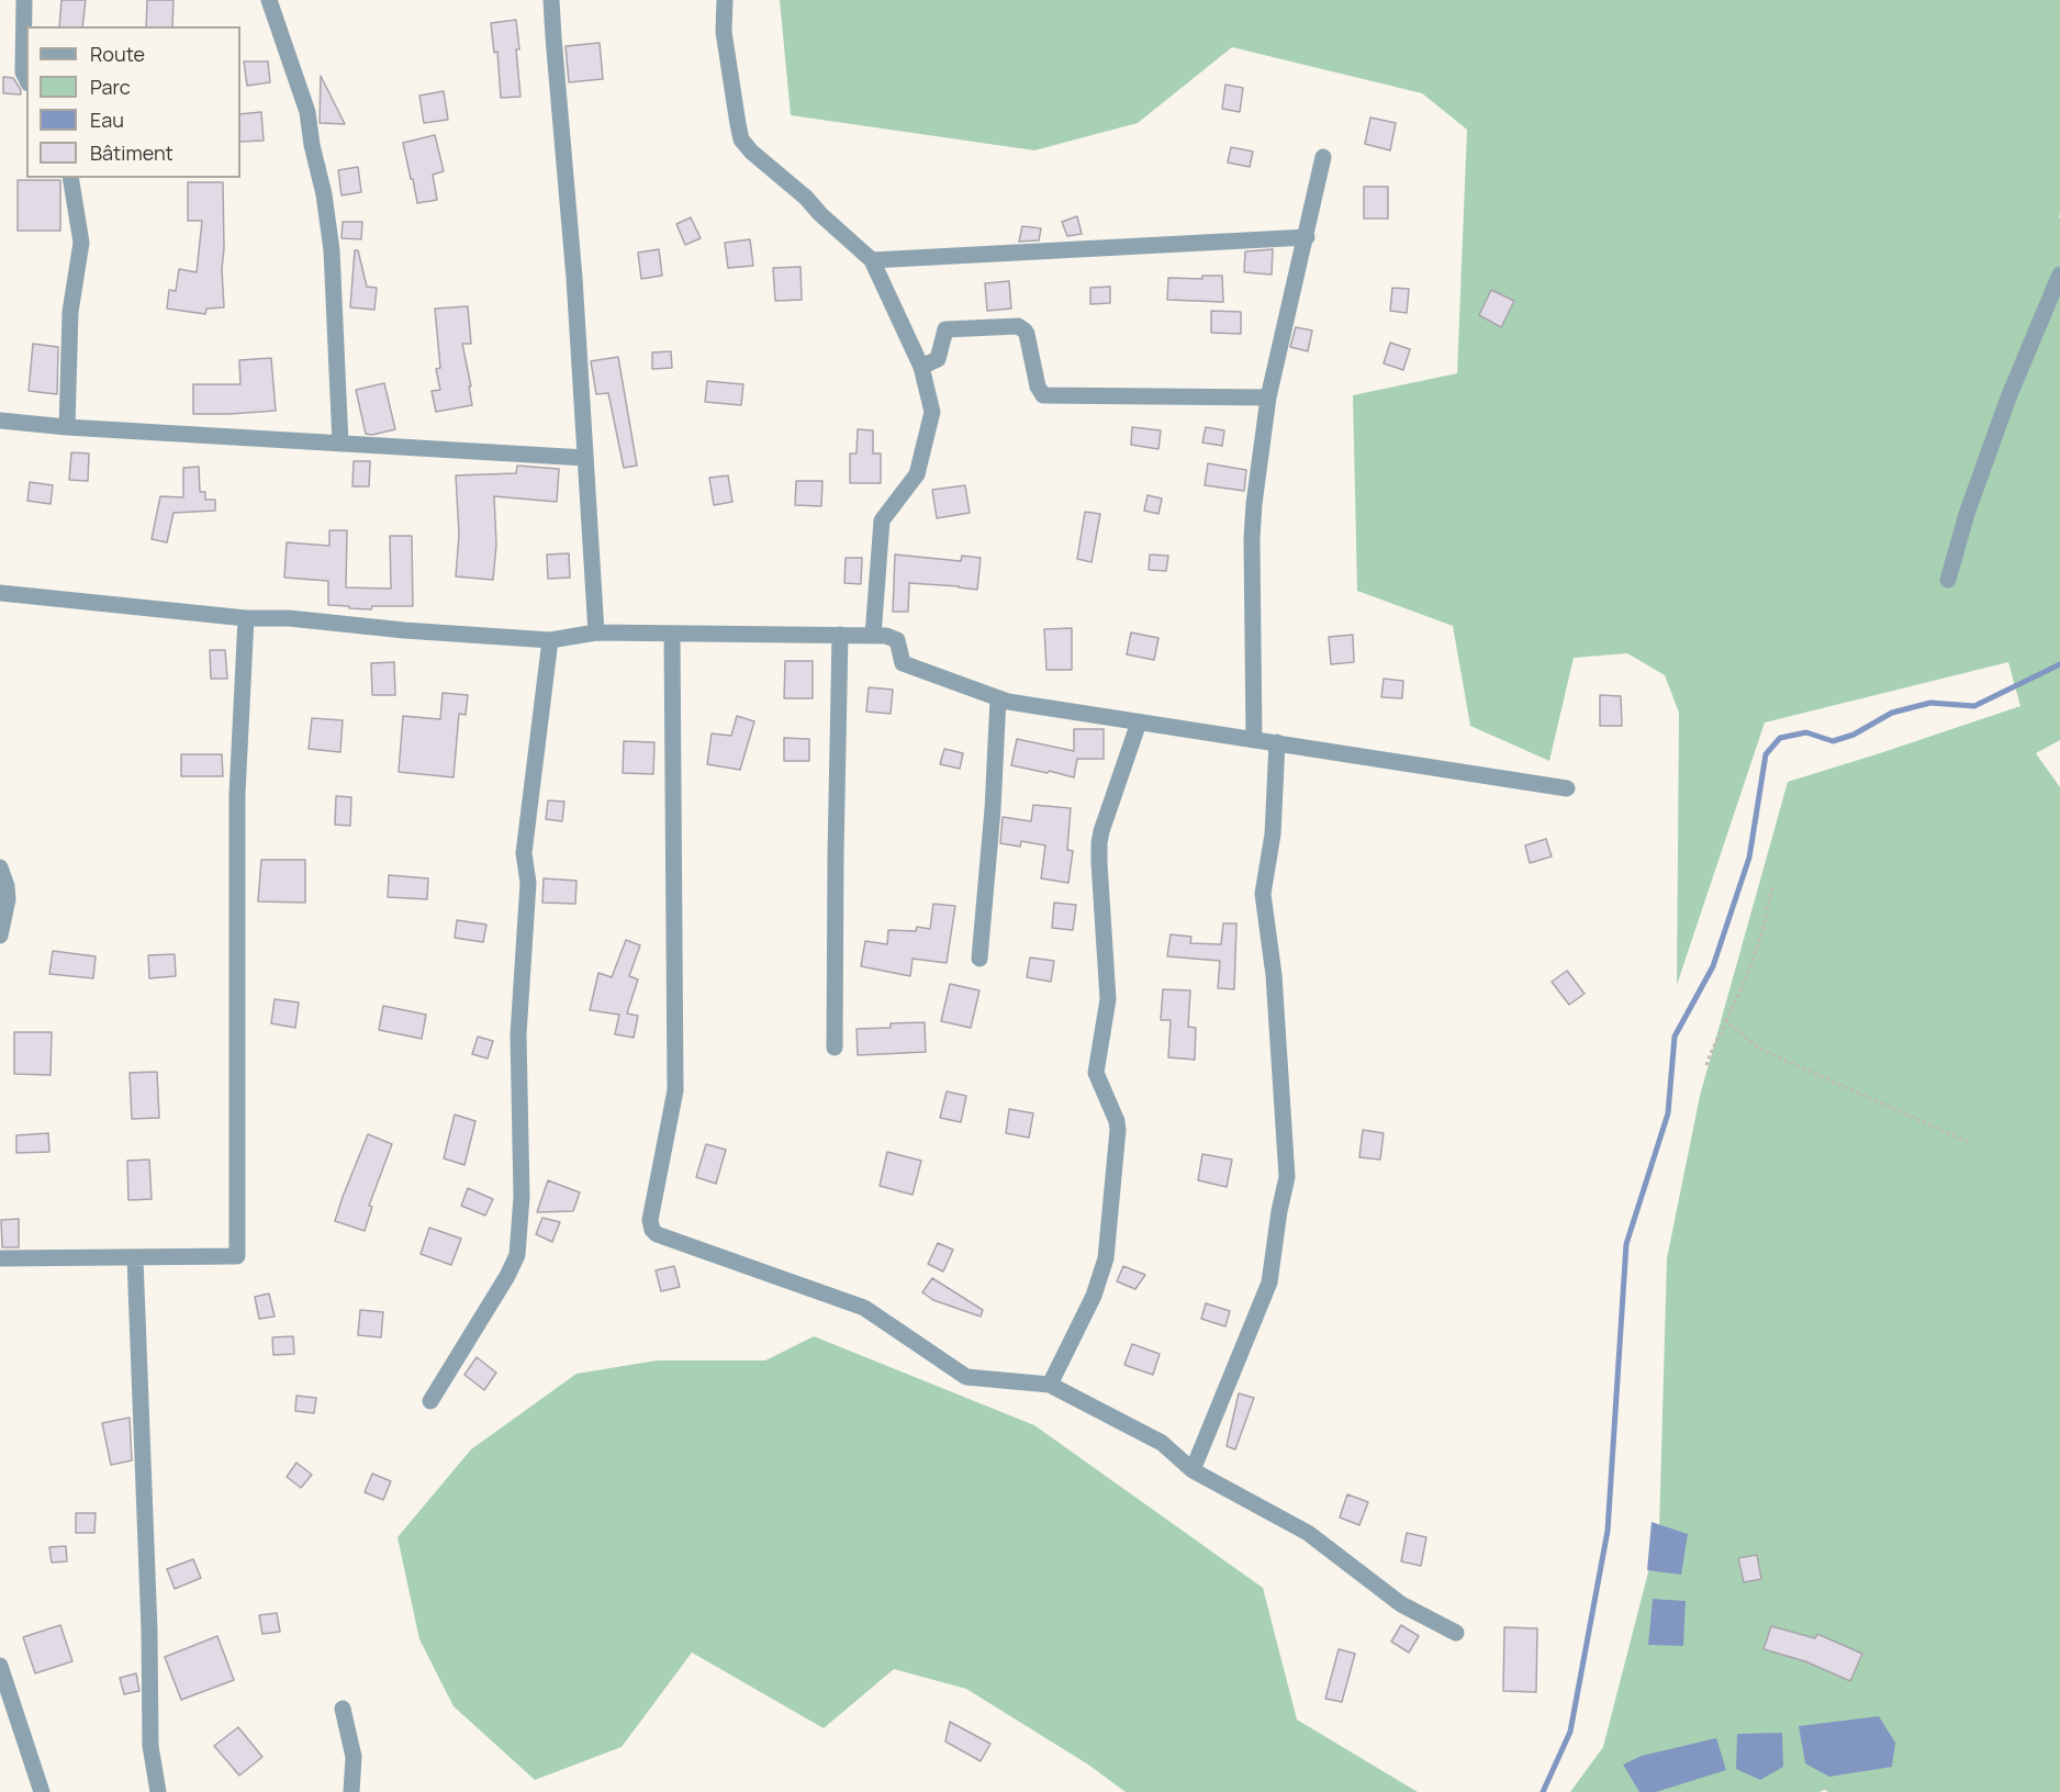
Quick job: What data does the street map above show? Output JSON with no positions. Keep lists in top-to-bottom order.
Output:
{
  "legend": [
    "Route",
    "Parc",
    "Eau",
    "Bâtiment"
  ]
}
